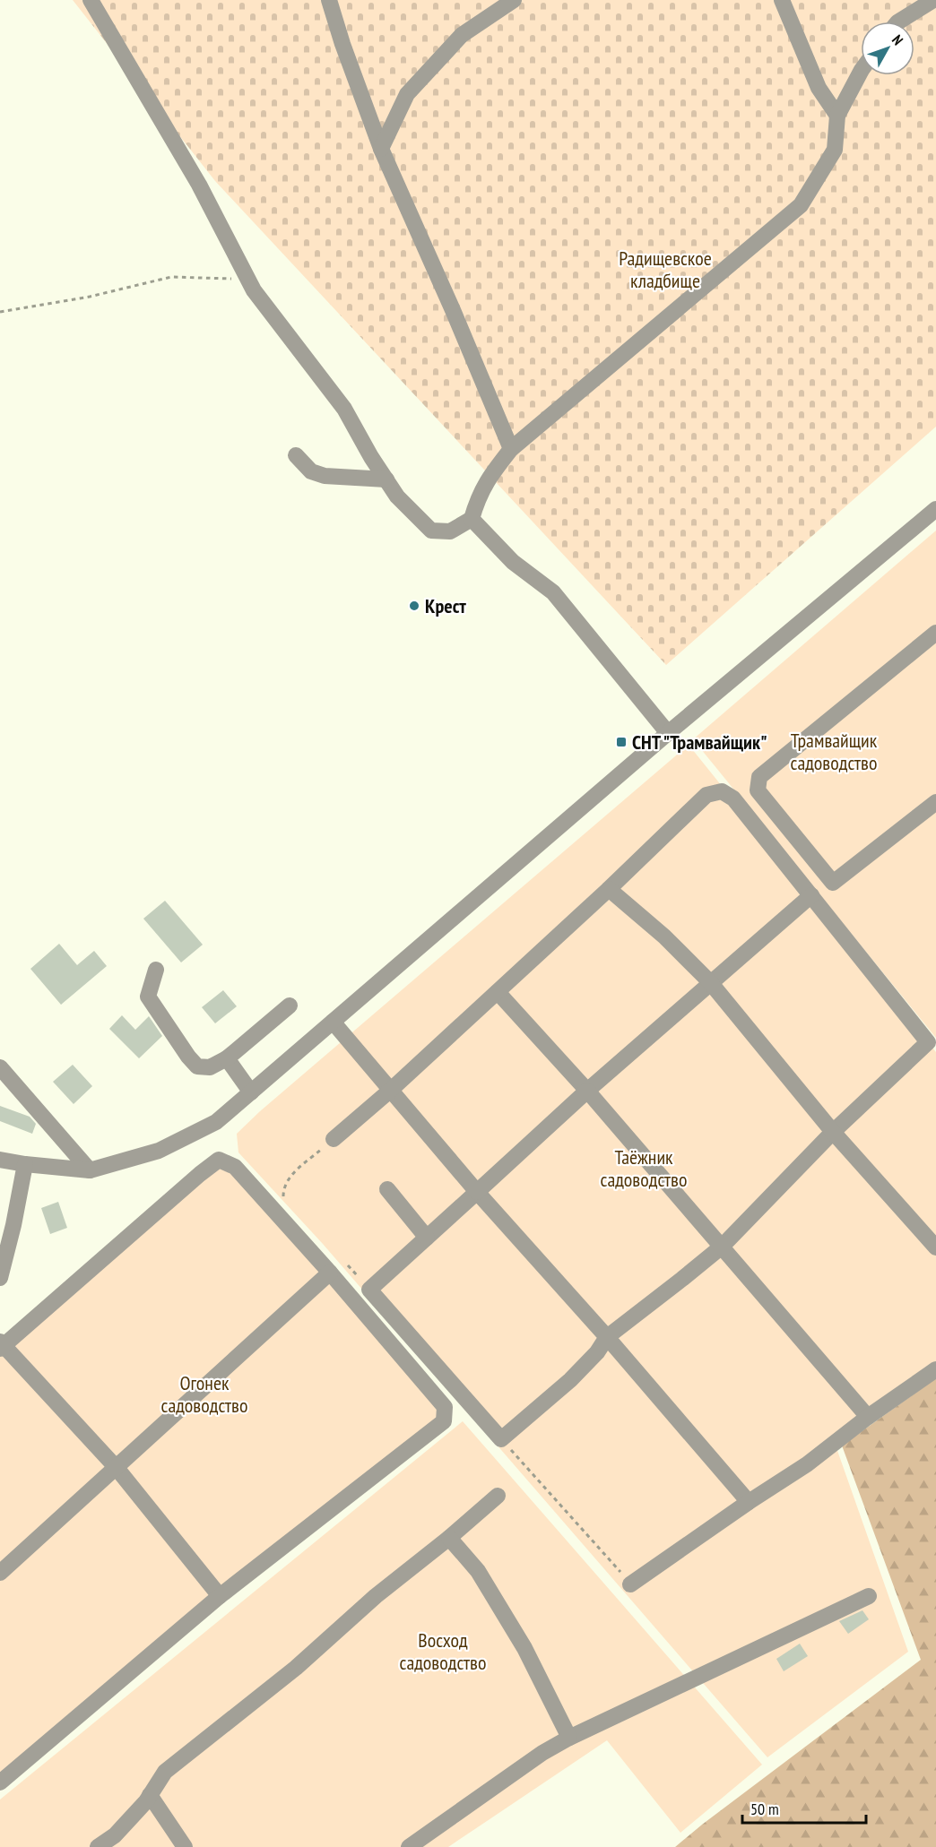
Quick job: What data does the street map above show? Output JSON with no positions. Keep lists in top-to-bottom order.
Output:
{
  "parks": [
    "Радищевское кладбище",
    "Трамвайщик садоводство",
    "Таёжник садоводство",
    "Огонек садоводство",
    "Восход садоводство"
  ],
  "places": {
    "other": ["Крест"],
    "transit": ["СНТ \"Трамвайщик\""]
  },
  "scale_bar": "50 m",
  "north": "top right"
}
